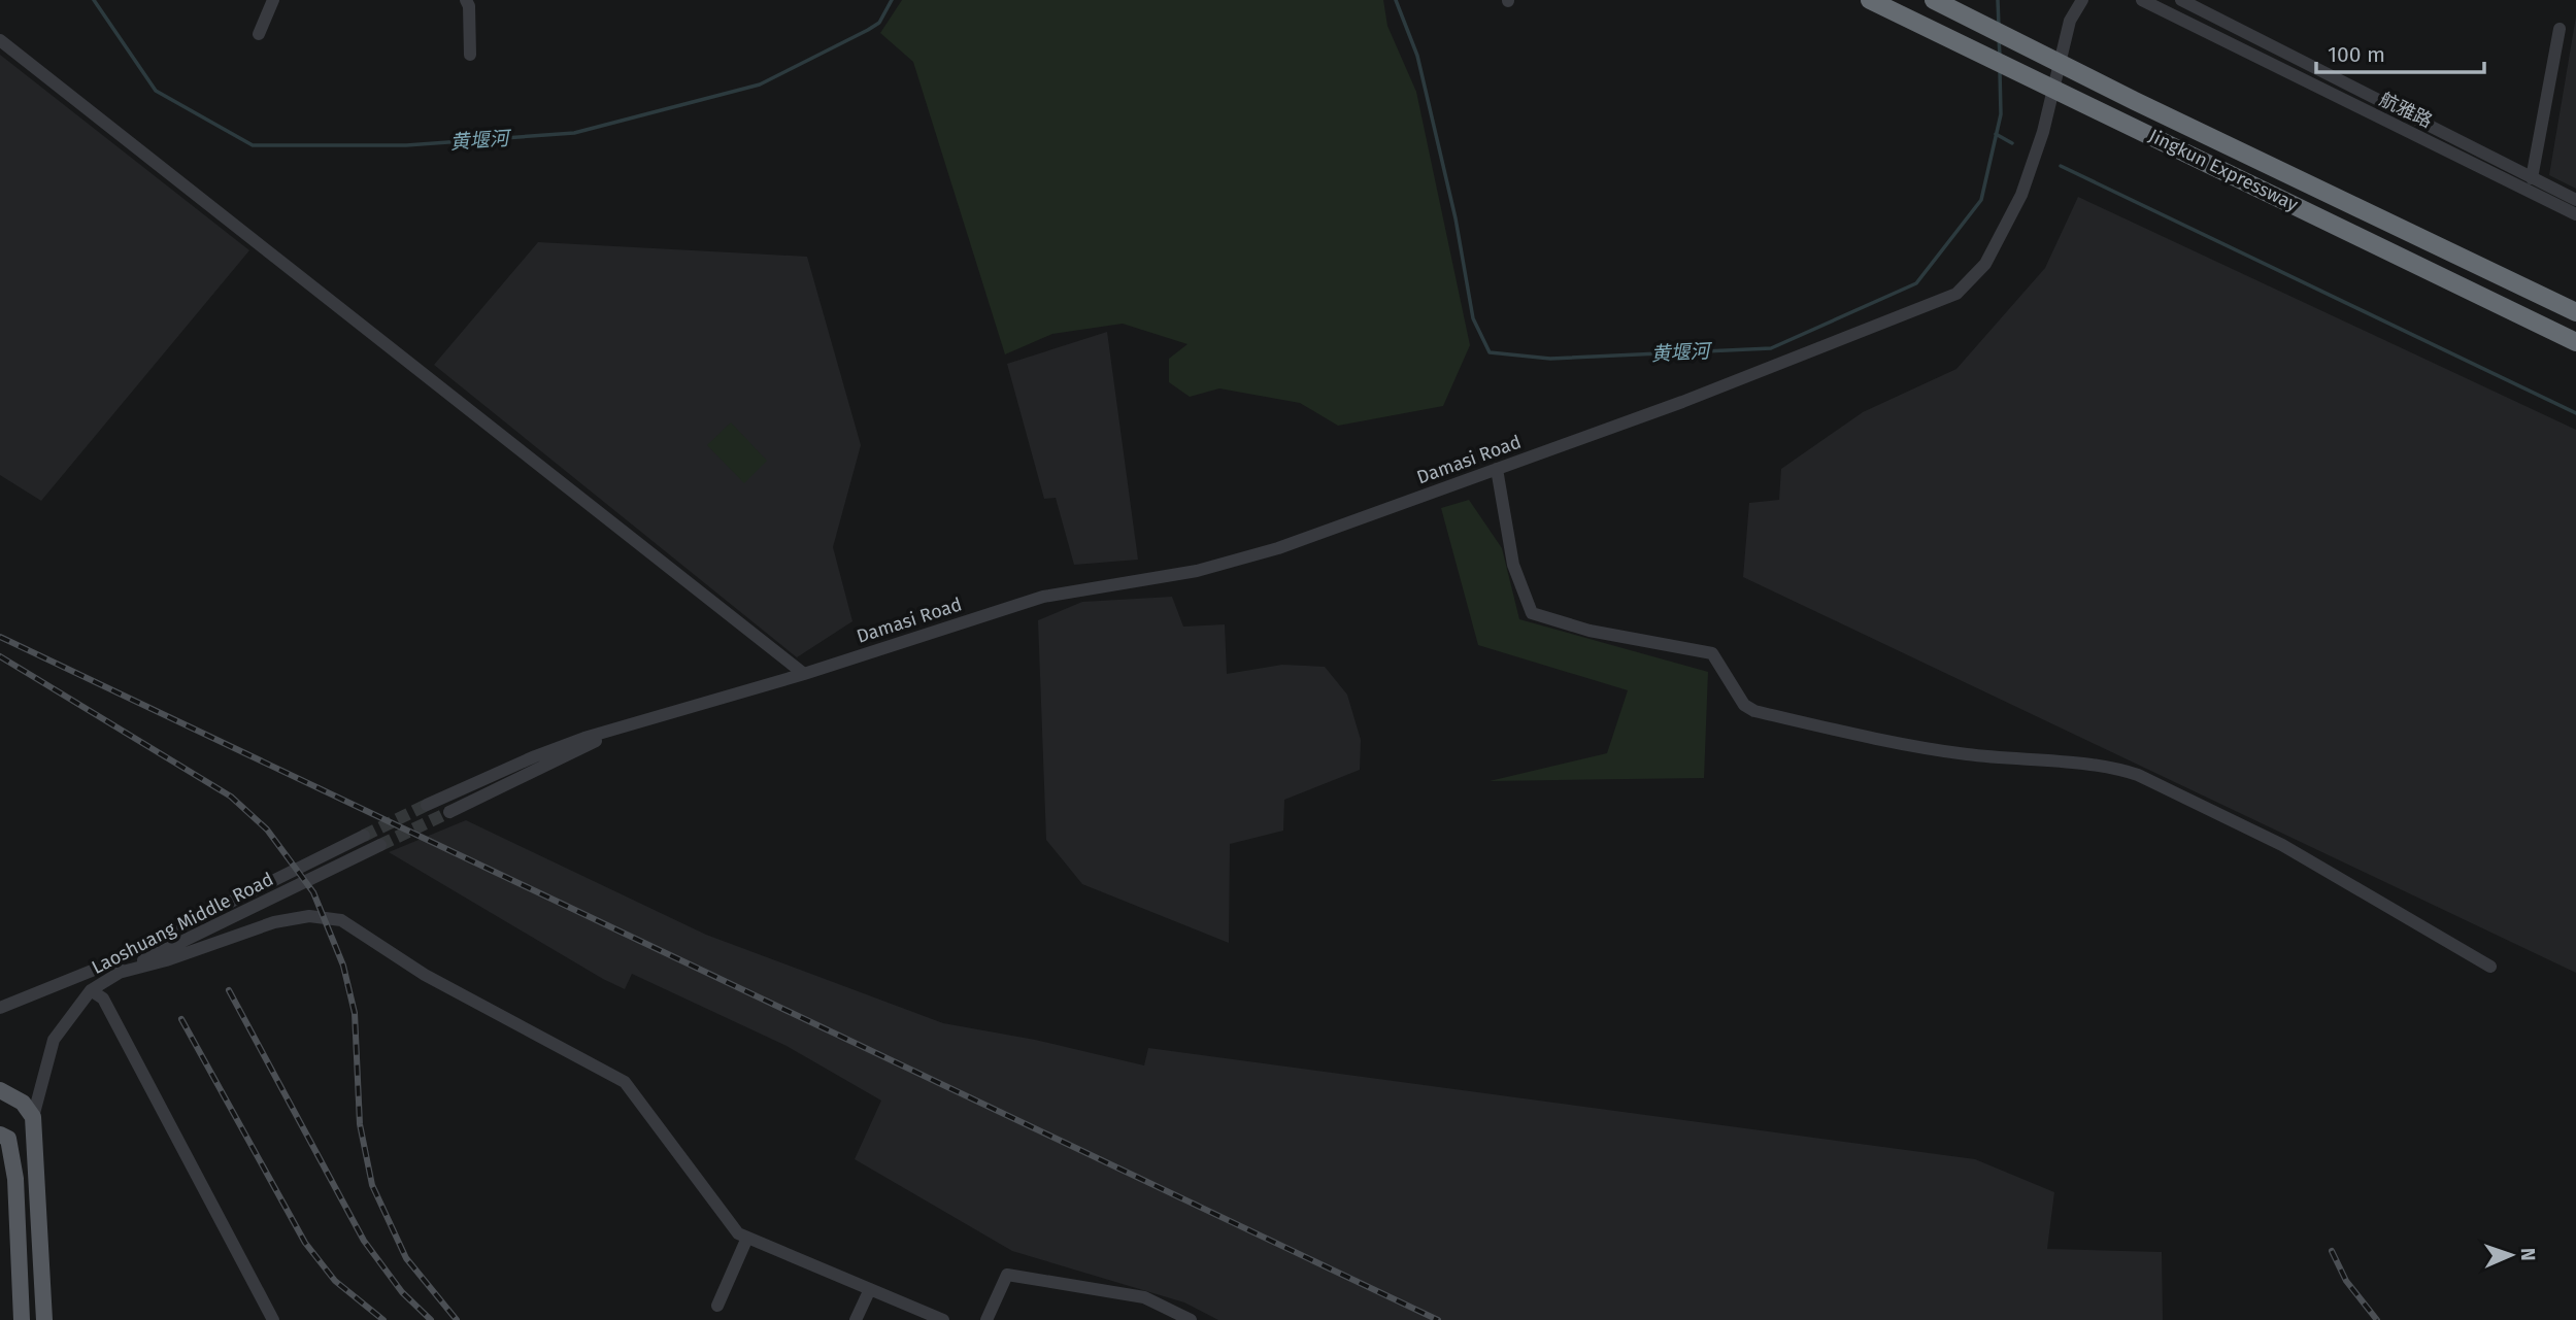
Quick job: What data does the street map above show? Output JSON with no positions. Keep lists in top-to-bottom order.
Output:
{
  "streets": {
    "highway": ["Jingkun Expressway"],
    "street": ["航雅路", "Damasi Road", "Laoshuang Middle Road"]
  },
  "water": ["黄堰河"],
  "scale_bar": "100 m",
  "north": "right"
}
